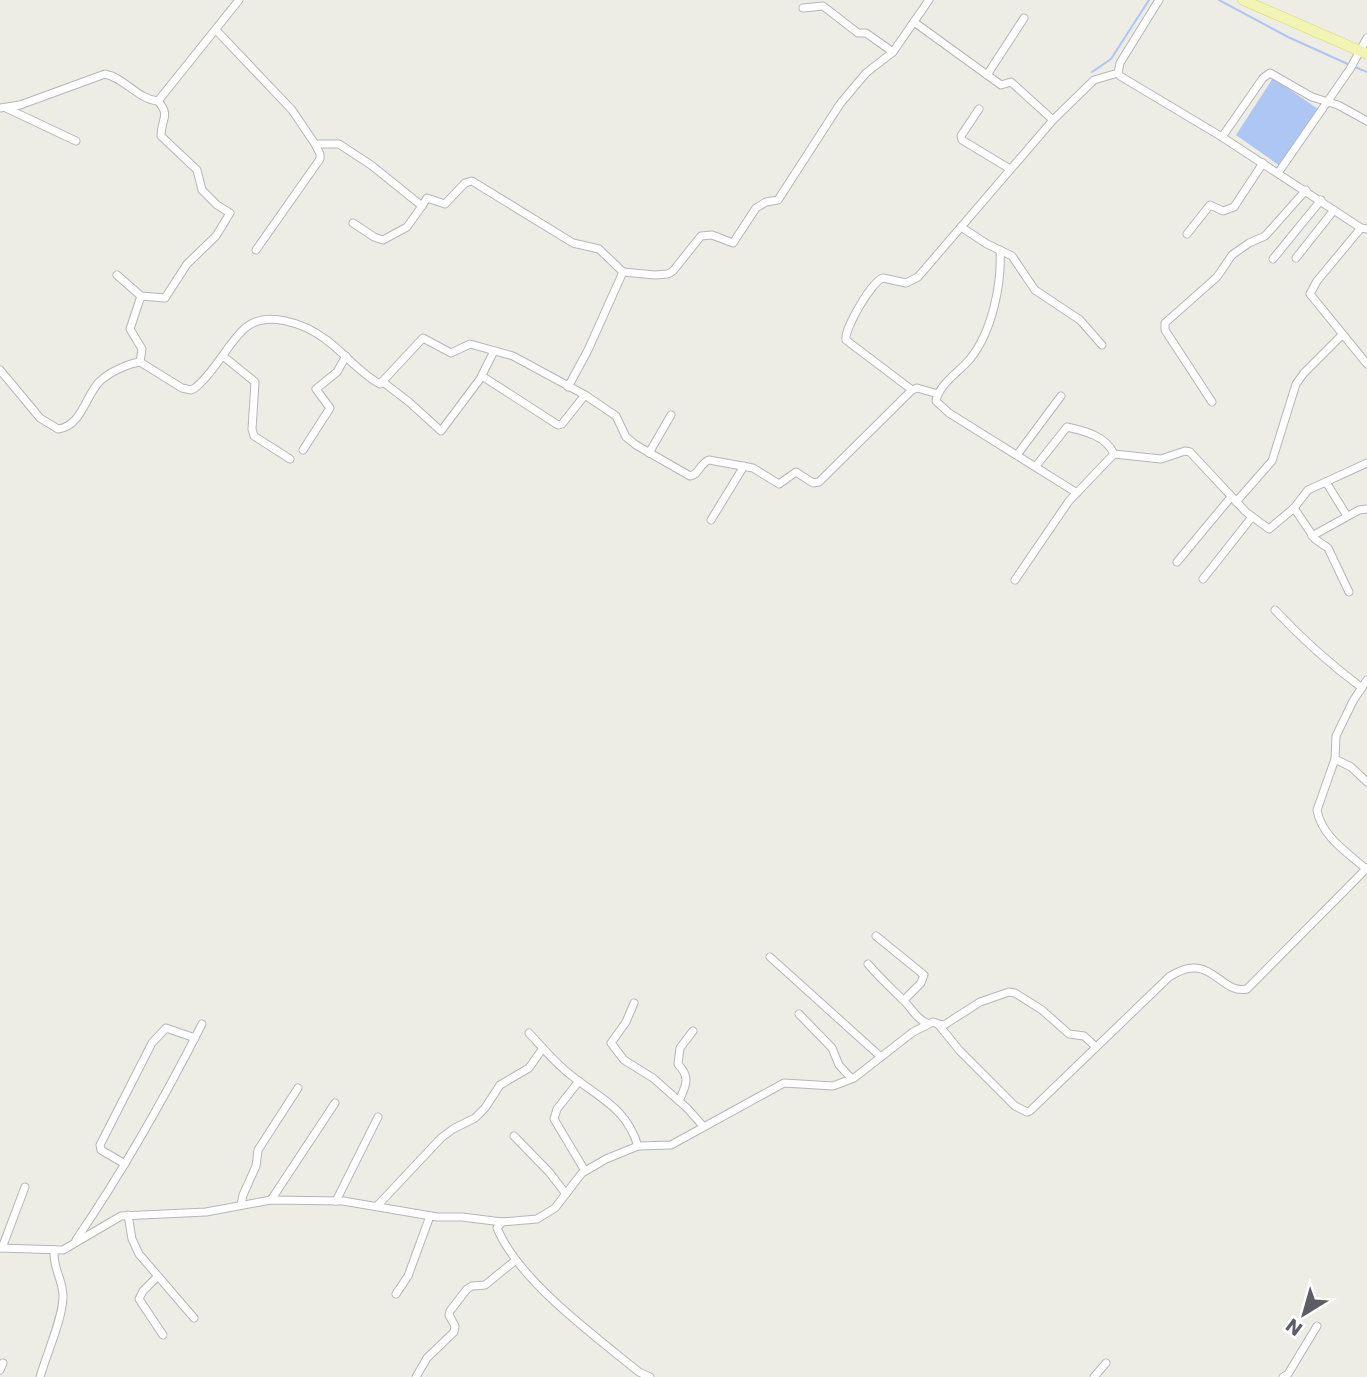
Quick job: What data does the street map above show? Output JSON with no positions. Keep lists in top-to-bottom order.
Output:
{
  "north": "bottom left"
}
